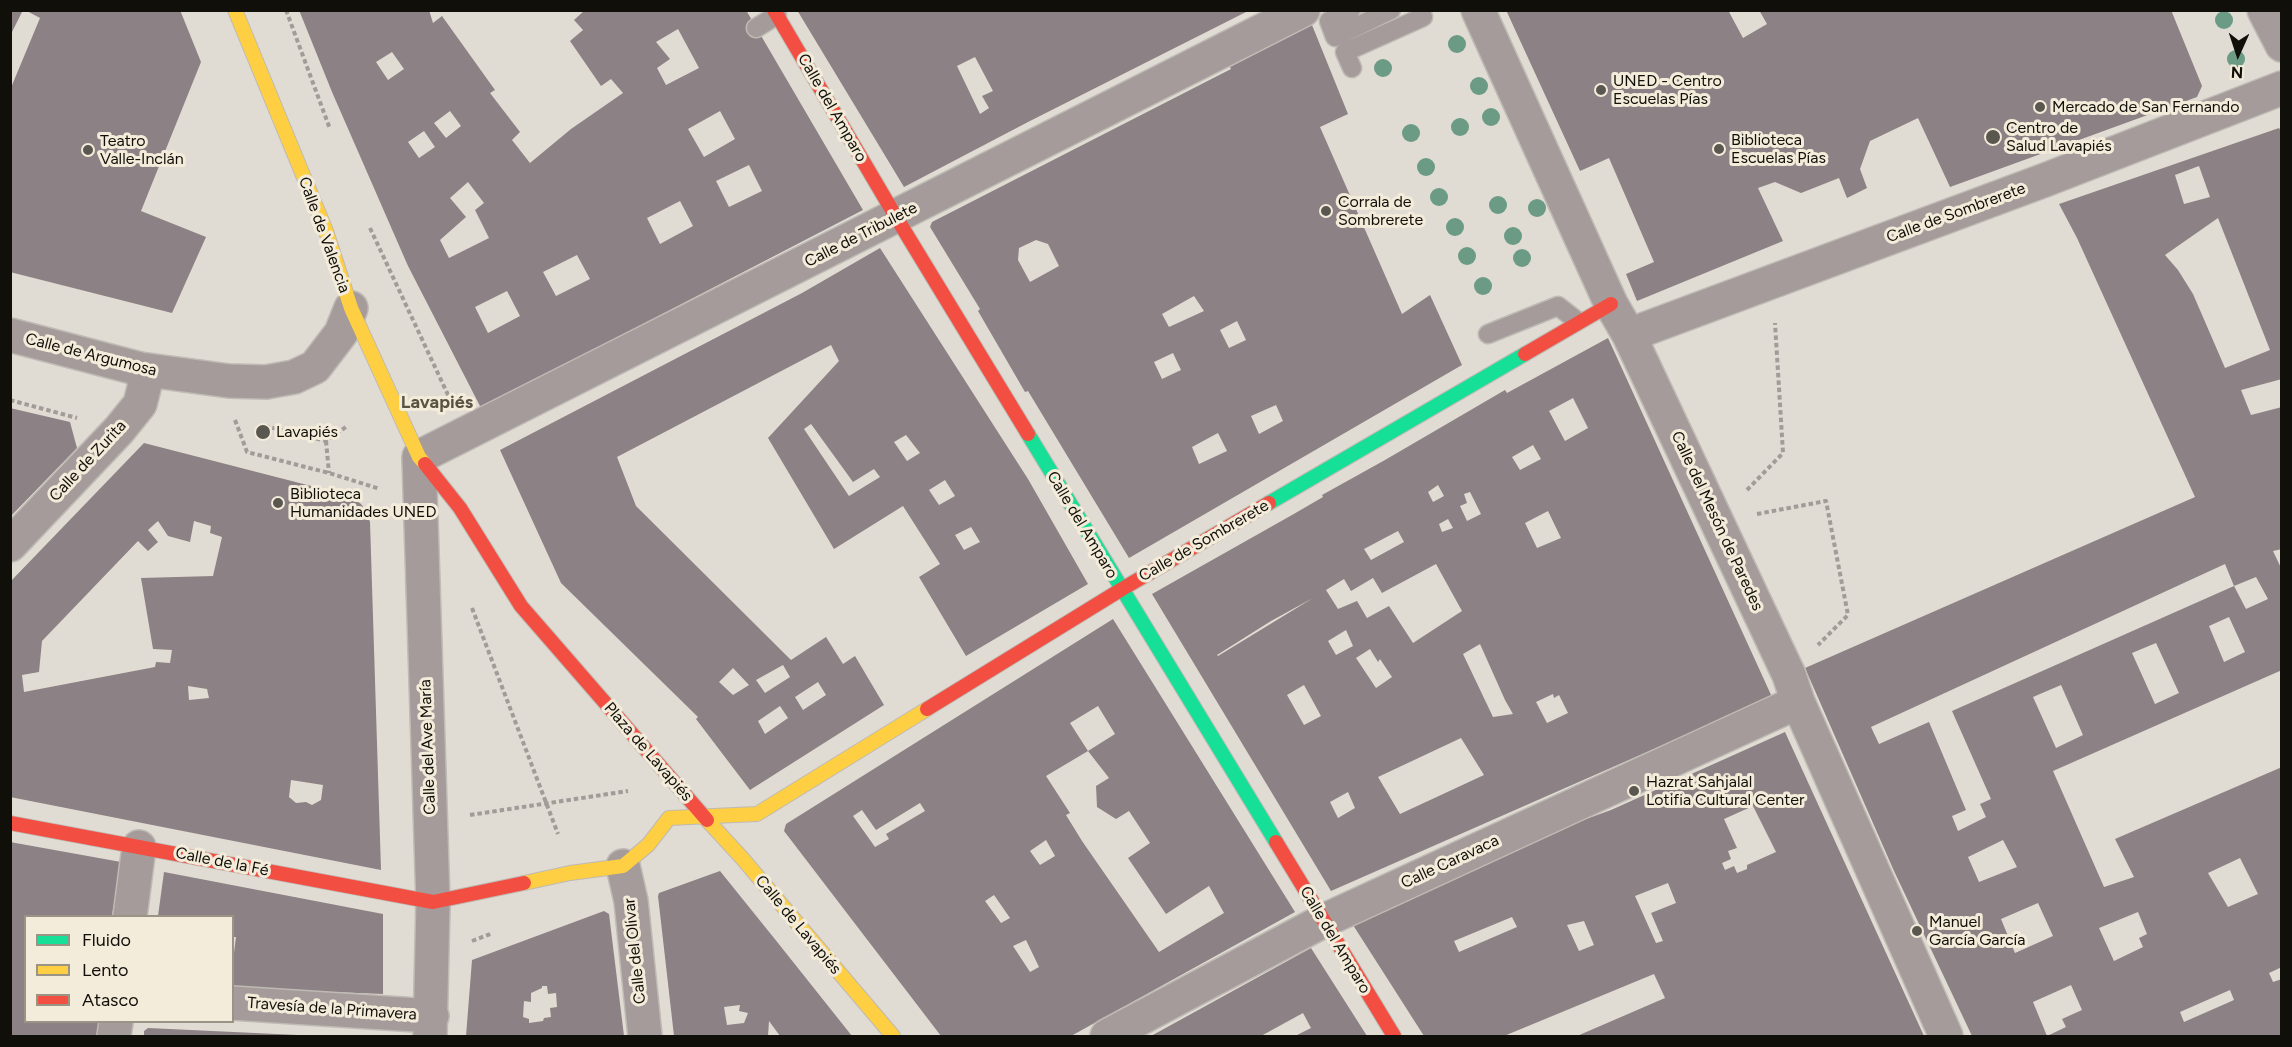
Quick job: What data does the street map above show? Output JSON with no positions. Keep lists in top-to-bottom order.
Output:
{
  "streets": {
    "street": [
      "Calle del Amparo",
      "Calle de Sombrerete",
      "Calle de Valencia",
      "Calle de Tribulete",
      "Calle de Argumosa",
      "Calle de Zurita",
      "Calle del Mesón de Paredes",
      "Calle del Ave María",
      "Plaza de Lavapiés",
      "Calle de la Fé",
      "Calle Caravaca",
      "Calle de Lavapiés",
      "Calle del Olivar",
      "Travesía de la Primavera"
    ]
  },
  "crossings": [
    ["Calle del Amparo", "Calle de Sombrerete"],
    ["Calle del Amparo", "Calle de Tribulete"],
    ["Calle del Amparo", "Calle Caravaca"],
    ["Calle de Sombrerete", "Calle del Mesón de Paredes"],
    ["Calle de Sombrerete", "Plaza de Lavapiés"],
    ["Calle de Sombrerete", "Calle de Lavapiés"],
    ["Calle de Valencia", "Calle de Tribulete"],
    ["Calle de Valencia", "Calle de Argumosa"],
    ["Calle de Valencia", "Calle del Ave María"],
    ["Calle de Valencia", "Plaza de Lavapiés"],
    ["Calle de Tribulete", "Calle del Ave María"],
    ["Calle de Tribulete", "Plaza de Lavapiés"],
    ["Calle de Argumosa", "Calle de Zurita"],
    ["Calle del Mesón de Paredes", "Calle Caravaca"],
    ["Calle del Ave María", "Plaza de Lavapiés"],
    ["Calle del Ave María", "Calle de la Fé"],
    ["Calle del Ave María", "Travesía de la Primavera"],
    ["Plaza de Lavapiés", "Calle de Lavapiés"],
    ["Plaza de Lavapiés", "Calle del Olivar"]
  ],
  "districts": ["Lavapiés"],
  "places": [
    "UNED - Centro Escuelas Pías",
    "Mercado de San Fernando",
    "Centro de Salud Lavapiés",
    "Biblioteca Escuelas Pías",
    "Teatro Valle-Inclán",
    "Corrala de Sombrerete",
    "Lavapiés",
    "Biblioteca Humanidades UNED",
    "Hazrat Sahjalal Lotifia Cultural Center",
    "Manuel García García"
  ],
  "legend": ["Fluido", "Lento", "Atasco"],
  "north": "bottom"
}
